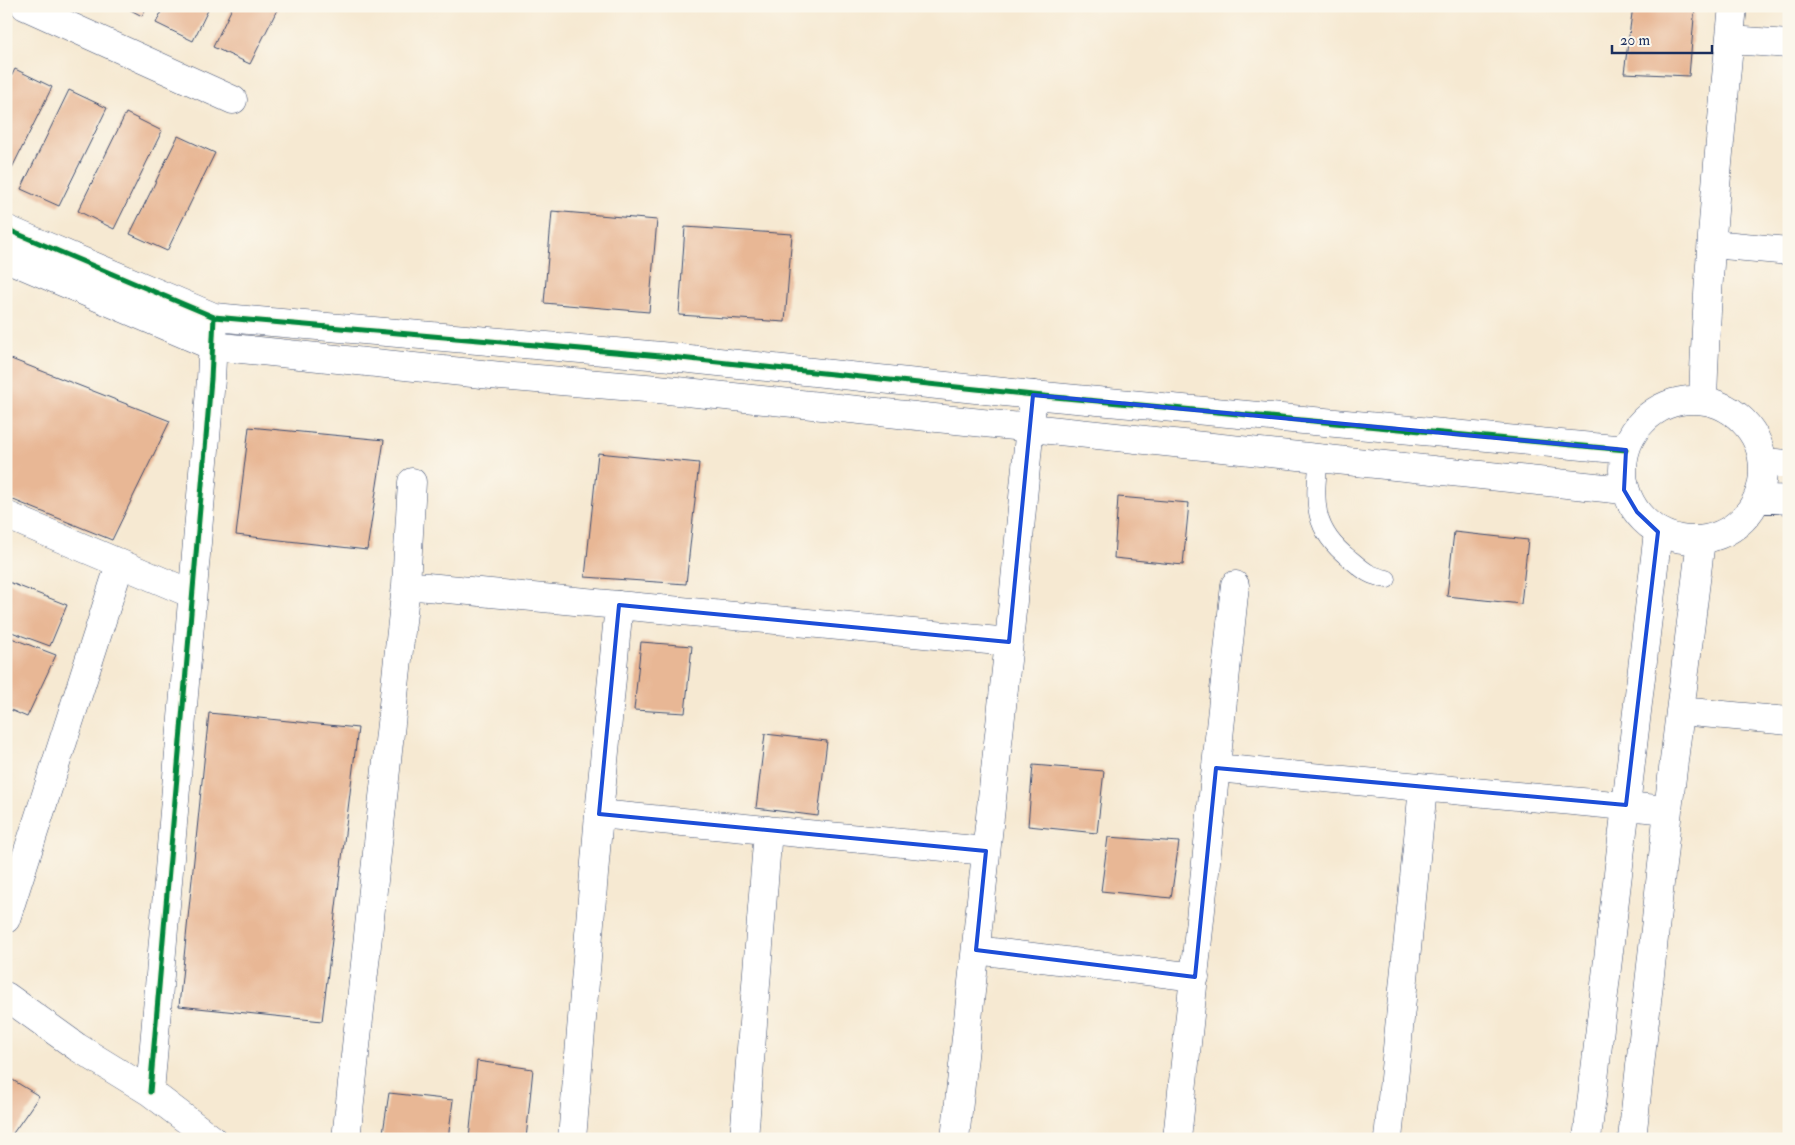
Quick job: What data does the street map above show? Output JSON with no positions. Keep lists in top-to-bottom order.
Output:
{
  "scale_bar": "20 m"
}
